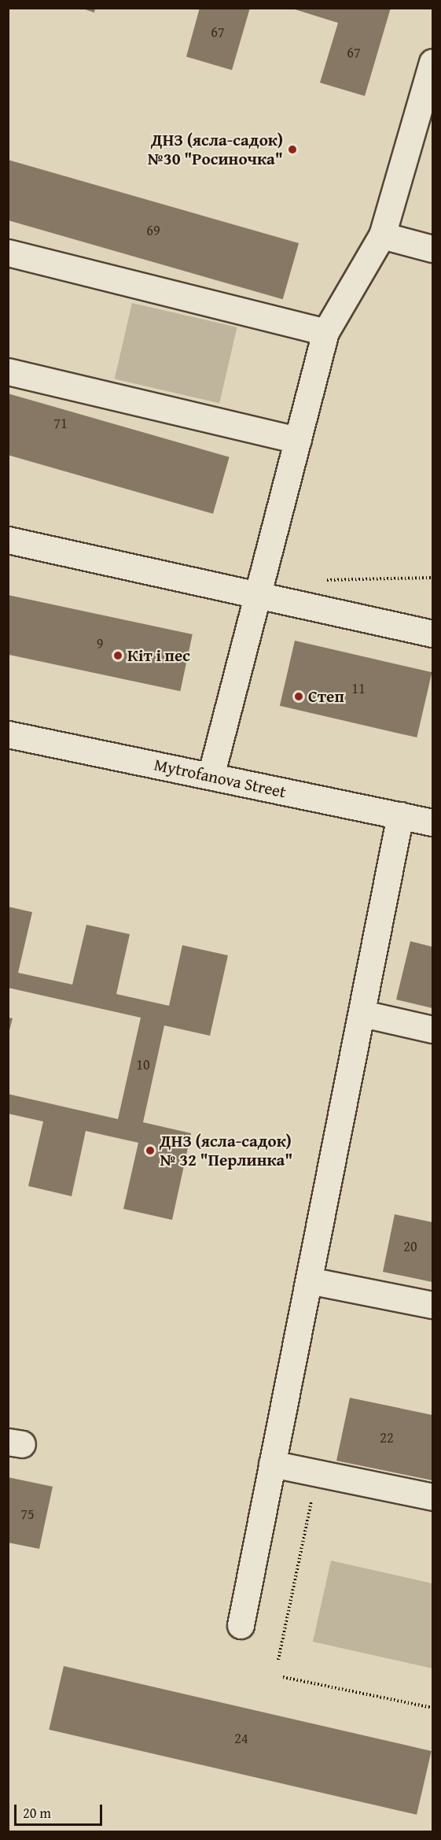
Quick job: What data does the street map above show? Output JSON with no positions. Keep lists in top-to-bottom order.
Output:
{
  "streets": {
    "street": ["Mytrofanova Street"]
  },
  "places": [
    "ДНЗ (ясла-садок) №30 \"Росиночка\"",
    "Кіт і пес",
    "Степ",
    "ДНЗ (ясла-садок) № 32 \"Перлинка\""
  ],
  "house_numbers": [
    "67",
    "67",
    "69",
    "71",
    "9",
    "11",
    "10",
    "20",
    "22",
    "75",
    "24"
  ],
  "scale_bar": "20 m"
}
